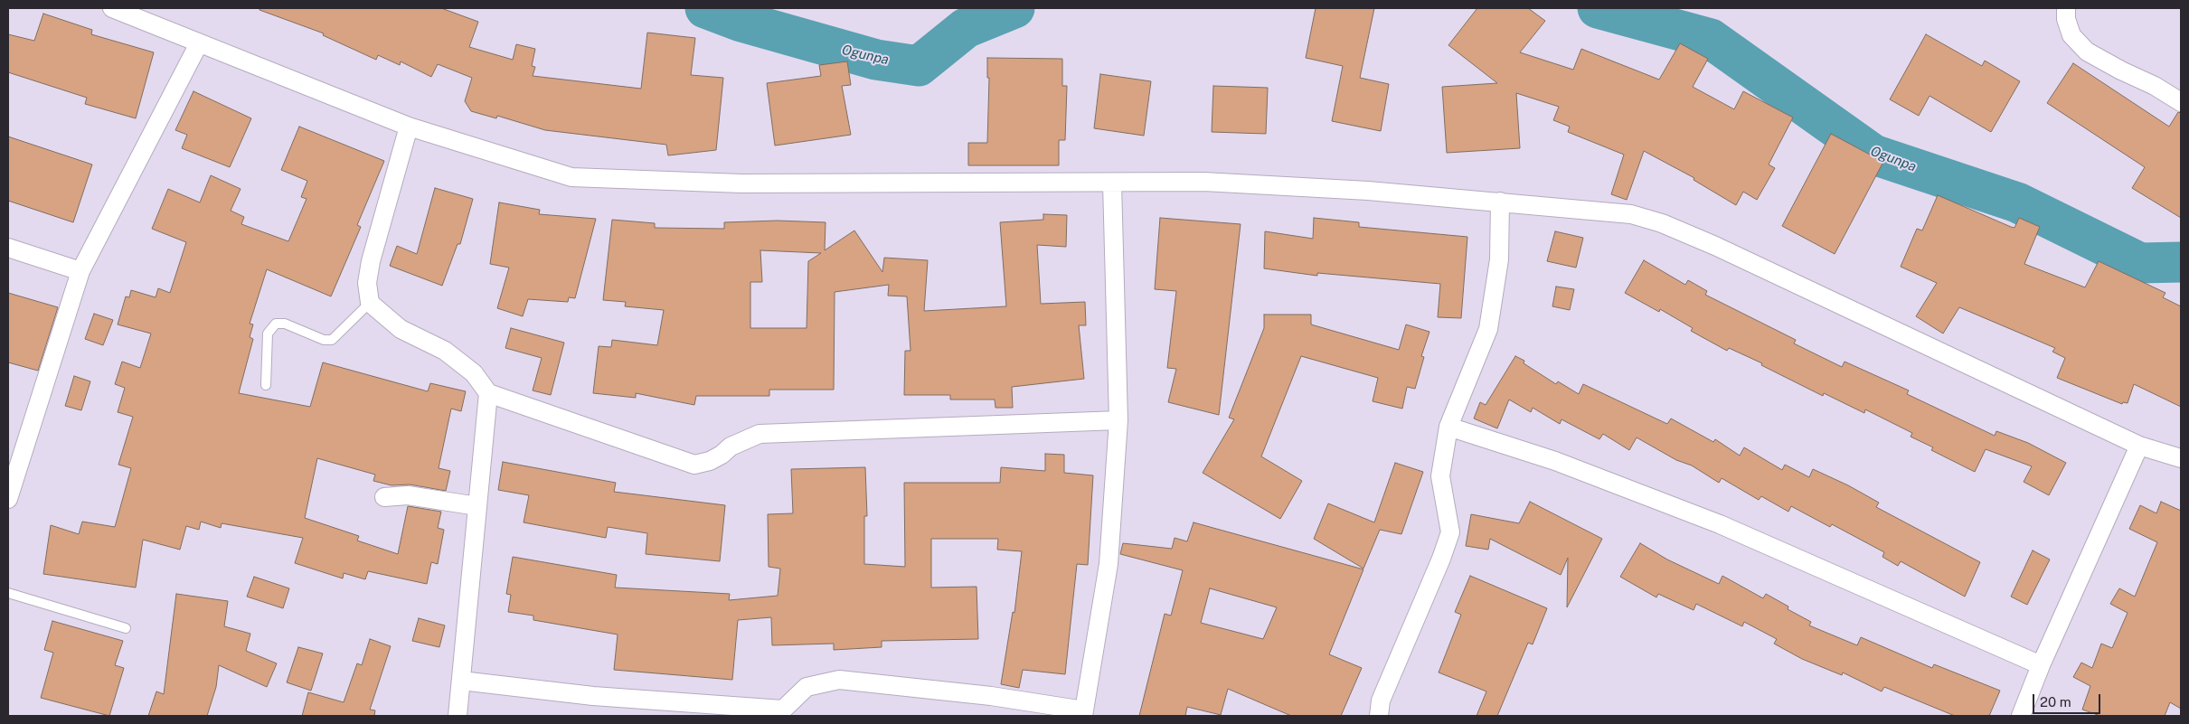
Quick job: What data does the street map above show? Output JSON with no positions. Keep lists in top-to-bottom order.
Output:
{
  "water": ["Ogunpa"],
  "scale_bar": "20 m"
}
